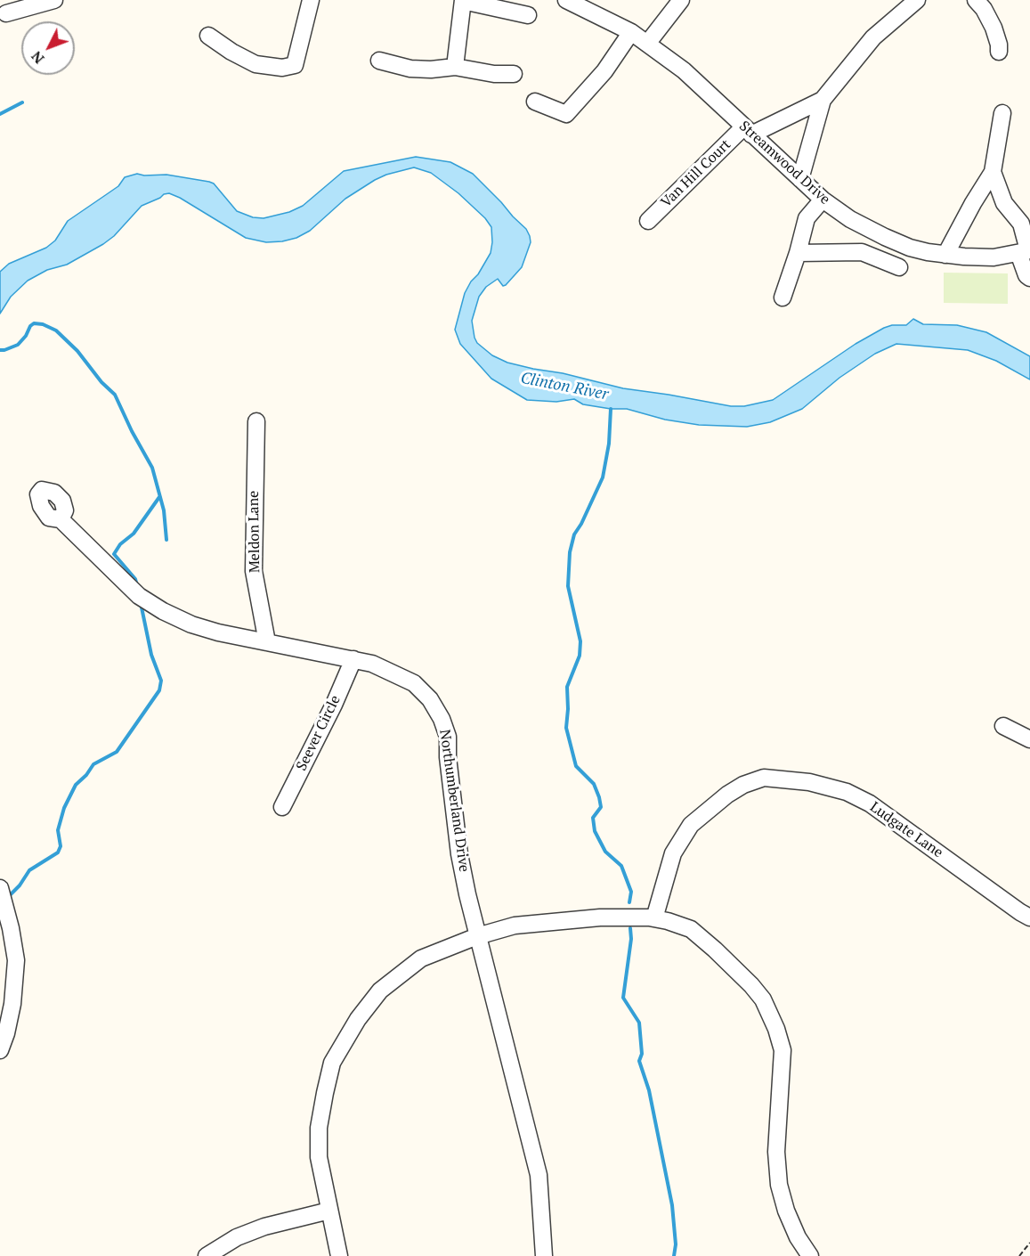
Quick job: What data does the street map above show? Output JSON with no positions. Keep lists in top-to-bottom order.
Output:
{
  "streets": {
    "street": [
      "Streamwood Drive",
      "Van Hill Court",
      "Meldon Lane",
      "Seever Circle",
      "Northumberland Drive",
      "Ludgate Lane"
    ]
  },
  "crossings": [
    ["Streamwood Drive", "Van Hill Court"],
    ["Meldon Lane", "Northumberland Drive"],
    ["Seever Circle", "Northumberland Drive"]
  ],
  "water": ["Clinton River"],
  "north": "bottom left"
}
